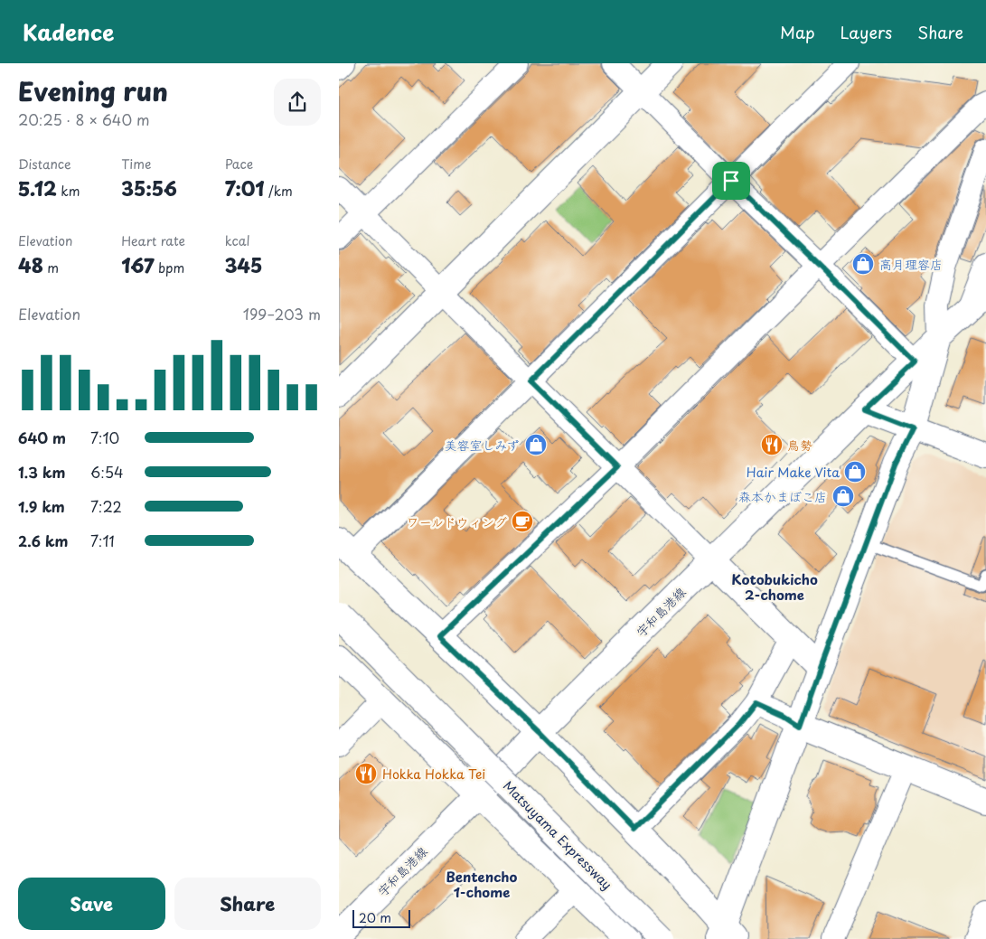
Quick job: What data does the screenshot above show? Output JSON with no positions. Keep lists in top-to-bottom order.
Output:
{
  "streets": {
    "main road": ["宇和島港線", "Matsuyama Expressway"]
  },
  "districts": ["Kotobukicho 2-chome", "Bentencho 1-chome"],
  "places": {
    "shop": [
      "高月理容店",
      "美容室しみず",
      "Hair Make Vita",
      "森本かまぼこ店"
    ],
    "restaurant": ["鳥勢", "Hokka Hokka Tei"],
    "cafe": ["ワールドウィング"]
  },
  "scale_bar": "20 m",
  "page": {
    "header": "Kadence",
    "nav": ["Map", "Layers", "Share"],
    "heading": ["Evening run", "20:25 · 8 × 640 m"],
    "stats": [
      ["Distance", "5.12 km"],
      ["Time", "35:56"],
      ["Pace", "7:01 /km"],
      ["Elevation", "48 m"],
      ["Heart rate", "167 bpm"],
      ["kcal", "345"]
    ],
    "chart": ["Elevation", "199–203 m"],
    "list": [
      {
        "name": "640 m",
        "note": "7:10"
      },
      {
        "name": "1.3 km",
        "note": "6:54"
      },
      {
        "name": "1.9 km",
        "note": "7:22"
      },
      {
        "name": "2.6 km",
        "note": "7:11"
      }
    ],
    "buttons": ["Save", "Share"],
    "scale": "20 m"
  }
}
